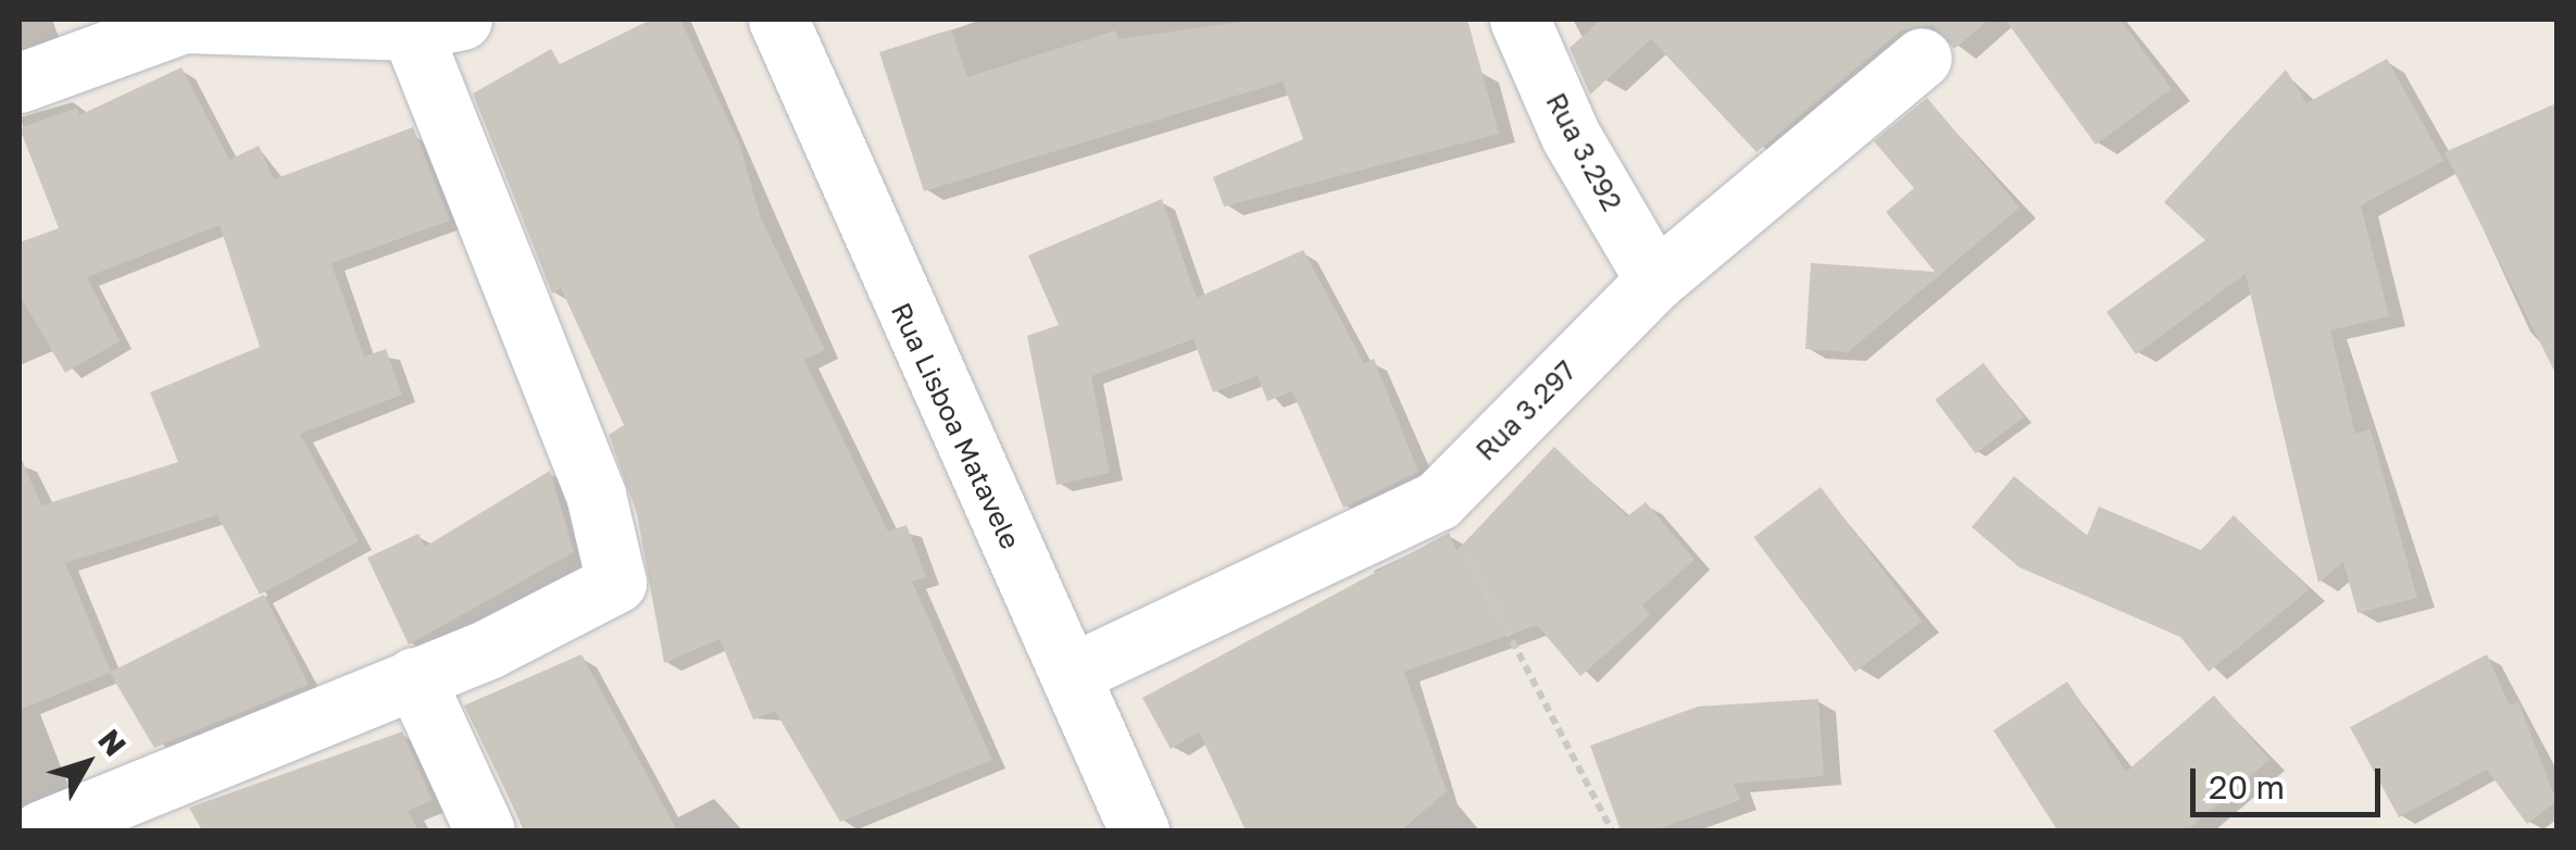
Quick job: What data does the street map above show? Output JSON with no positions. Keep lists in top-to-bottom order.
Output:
{
  "streets": {
    "street": ["Rua 3.292", "Rua 3.297", "Rua Lisboa Matavele"]
  },
  "crossings": [
    ["Rua 3.292", "Rua 3.297"],
    ["Rua 3.297", "Rua Lisboa Matavele"]
  ],
  "scale_bar": "20 m",
  "north": "top right"
}
